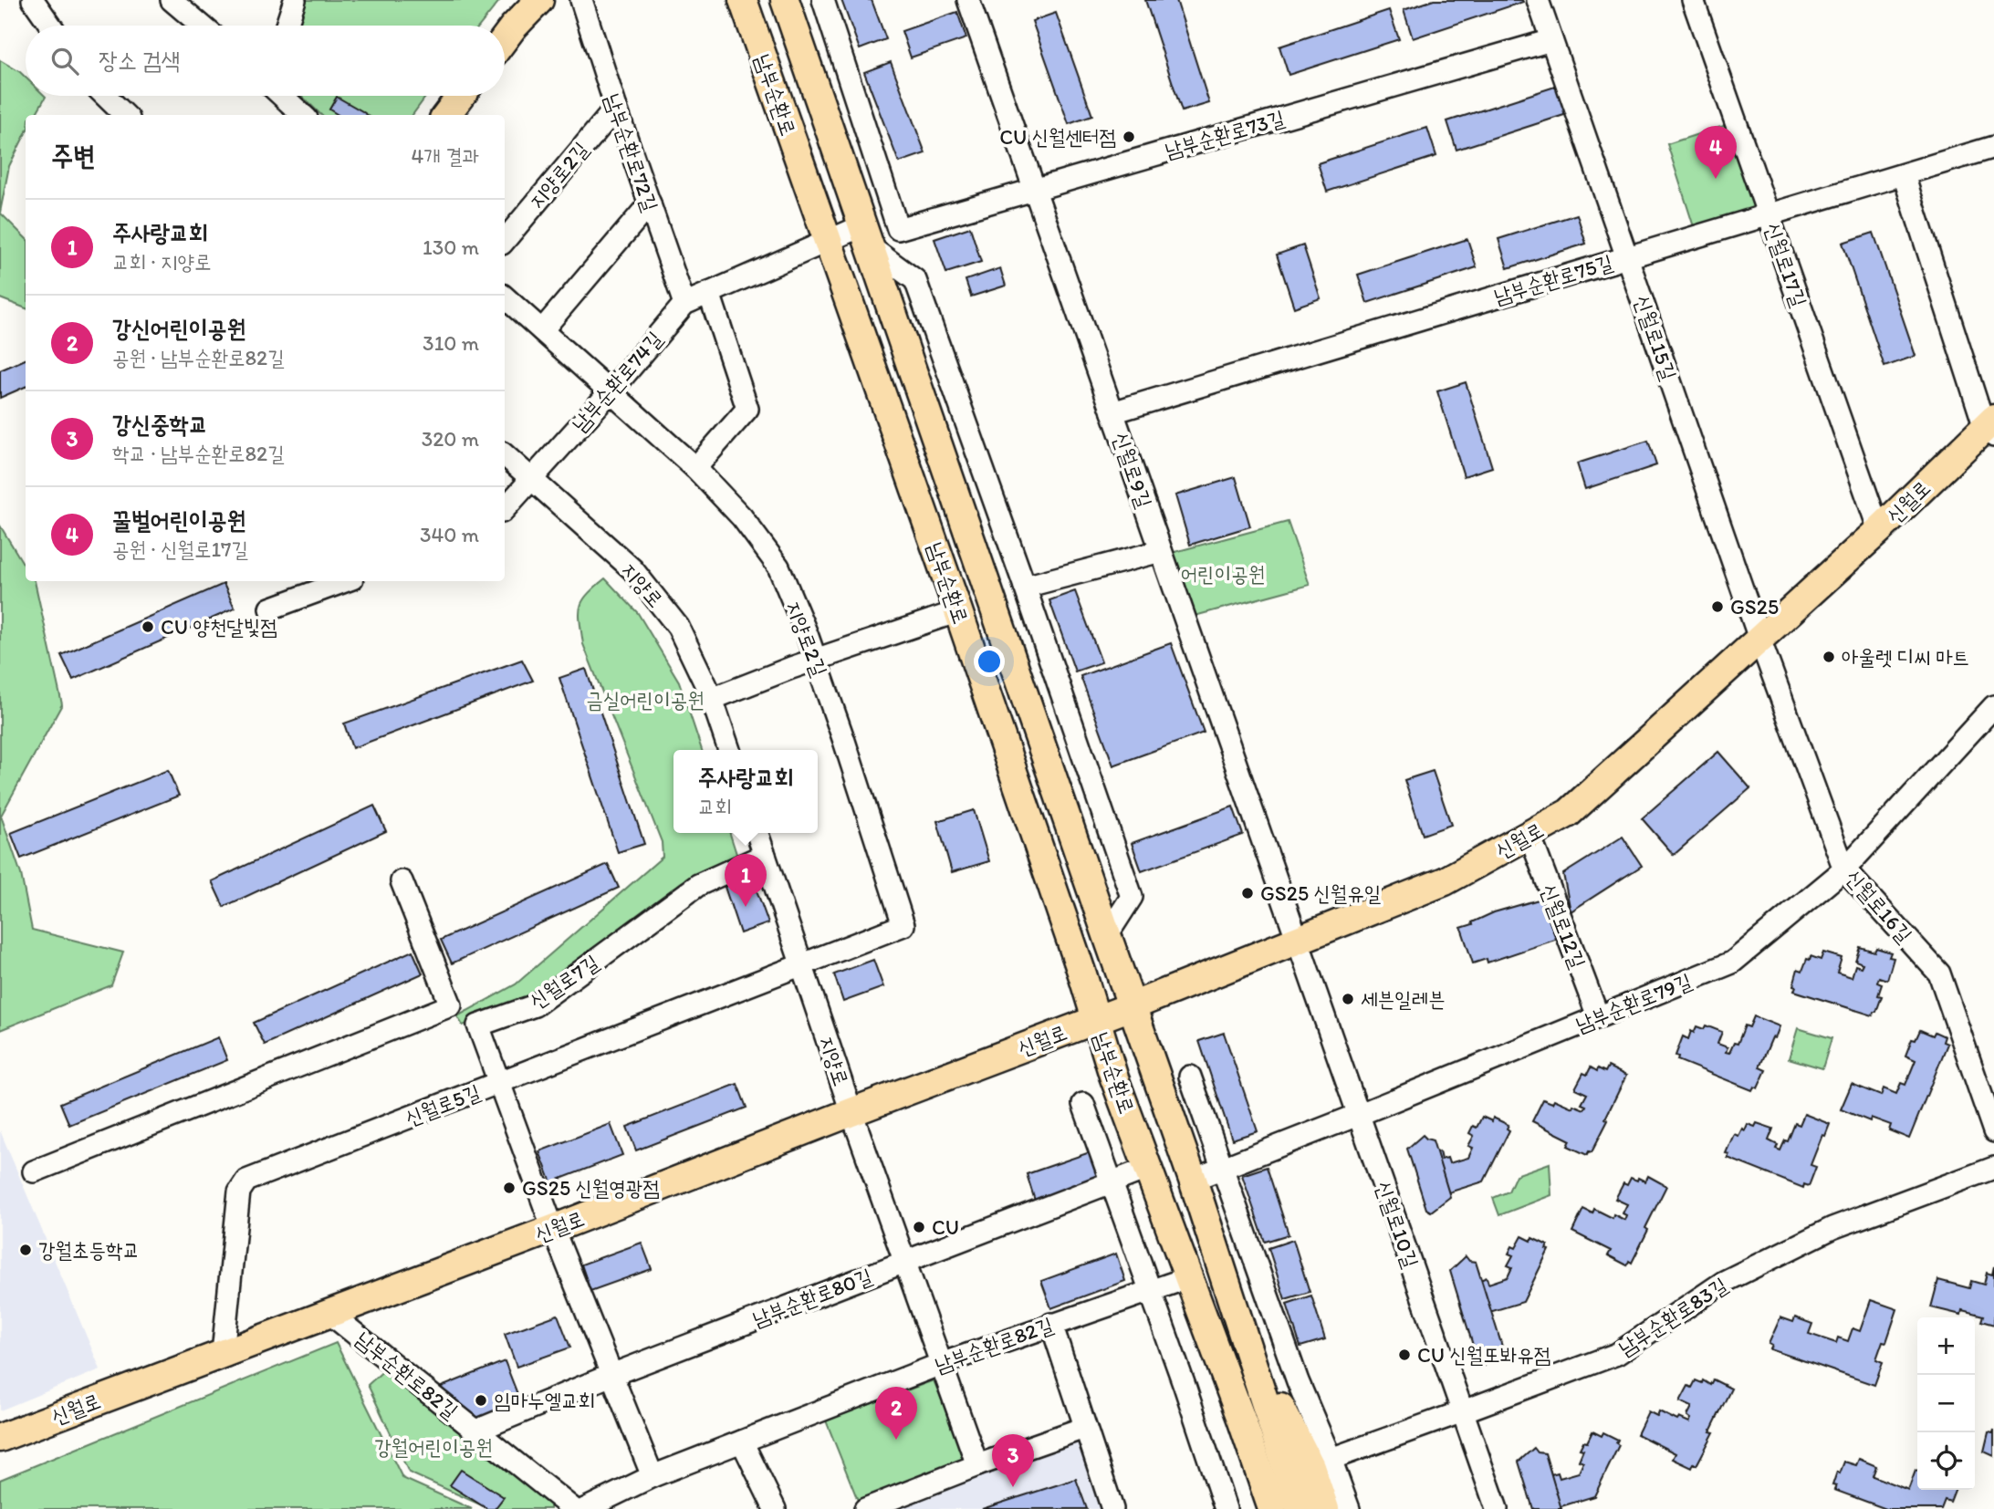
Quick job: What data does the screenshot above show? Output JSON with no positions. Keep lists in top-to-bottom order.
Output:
{
  "streets": {
    "main road": ["남부순환로", "신월로"],
    "street": [
      "남부순환로73길",
      "남부순환로72길",
      "지양로2길",
      "신월로17길",
      "남부순환로75길",
      "신월로15길",
      "남부순환로74길",
      "신월로9길",
      "지양로",
      "신월로16길",
      "신월로12길",
      "신월로7길",
      "남부순환로79길",
      "신월로5길",
      "신월로10길",
      "남부순환로80길",
      "남부순환로83길",
      "남부순환로82길"
    ]
  },
  "crossings": [
    ["남부순환로", "남부순환로74길"],
    ["남부순환로", "신월로"],
    ["남부순환로", "남부순환로79길"],
    ["남부순환로", "남부순환로80길"],
    ["남부순환로", "남부순환로83길"],
    ["남부순환로", "남부순환로82길"],
    ["남부순환로73길", "신월로15길"],
    ["남부순환로73길", "신월로9길"],
    ["남부순환로72길", "지양로2길"],
    ["남부순환로72길", "남부순환로74길"],
    ["지양로2길", "남부순환로74길"],
    ["지양로2길", "지양로"],
    ["지양로2길", "신월로5길"],
    ["신월로17길", "남부순환로75길"],
    ["신월로17길", "신월로"],
    ["남부순환로75길", "신월로15길"],
    ["남부순환로75길", "신월로9길"],
    ["신월로15길", "신월로"],
    ["신월로15길", "신월로16길"],
    ["남부순환로74길", "지양로"],
    ["신월로9길", "신월로"],
    ["신월로9길", "신월로10길"],
    ["신월로", "지양로"],
    ["신월로", "신월로16길"],
    ["신월로", "신월로12길"],
    ["신월로", "신월로7길"],
    ["신월로", "신월로5길"],
    ["신월로", "신월로10길"],
    ["신월로", "남부순환로82길"],
    ["지양로", "신월로7길"],
    ["지양로", "신월로5길"],
    ["지양로", "남부순환로80길"],
    ["지양로", "남부순환로82길"],
    ["신월로16길", "남부순환로79길"],
    ["신월로12길", "남부순환로79길"],
    ["신월로7길", "신월로5길"],
    ["신월로7길", "남부순환로80길"],
    ["신월로7길", "남부순환로82길"],
    ["남부순환로79길", "신월로10길"],
    ["신월로10길", "남부순환로83길"],
    ["남부순환로80길", "남부순환로82길"]
  ],
  "parks": ["어린이공원", "금실어린이공원", "강월어린이공원"],
  "places": [
    "CU 신월센터점",
    "GS25",
    "CU 양천달빛점",
    "아울렛 디씨 마트",
    "GS25 신월유일",
    "세븐일레븐",
    "GS25 신월영광점",
    "CU",
    "강월초등학교",
    "CU 신월또봐유점",
    "임마누엘교회"
  ],
  "page": {
    "search": "장소 검색",
    "heading": ["주변", "4개 결과"],
    "pins": [
      "4",
      "1",
      "2",
      "3"
    ],
    "list": [
      {
        "mark": "1",
        "name": "주사랑교회",
        "note": "교회 · 지양로",
        "value": "130 m"
      },
      {
        "mark": "2",
        "name": "강신어린이공원",
        "note": "공원 · 남부순환로82길",
        "value": "310 m"
      },
      {
        "mark": "3",
        "name": "강신중학교",
        "note": "학교 · 남부순환로82길",
        "value": "320 m"
      },
      {
        "mark": "4",
        "name": "꿀벌어린이공원",
        "note": "공원 · 신월로17길",
        "value": "340 m"
      }
    ],
    "popup": ["주사랑교회", "교회"],
    "map_buttons": ["+", "−"]
  }
}
